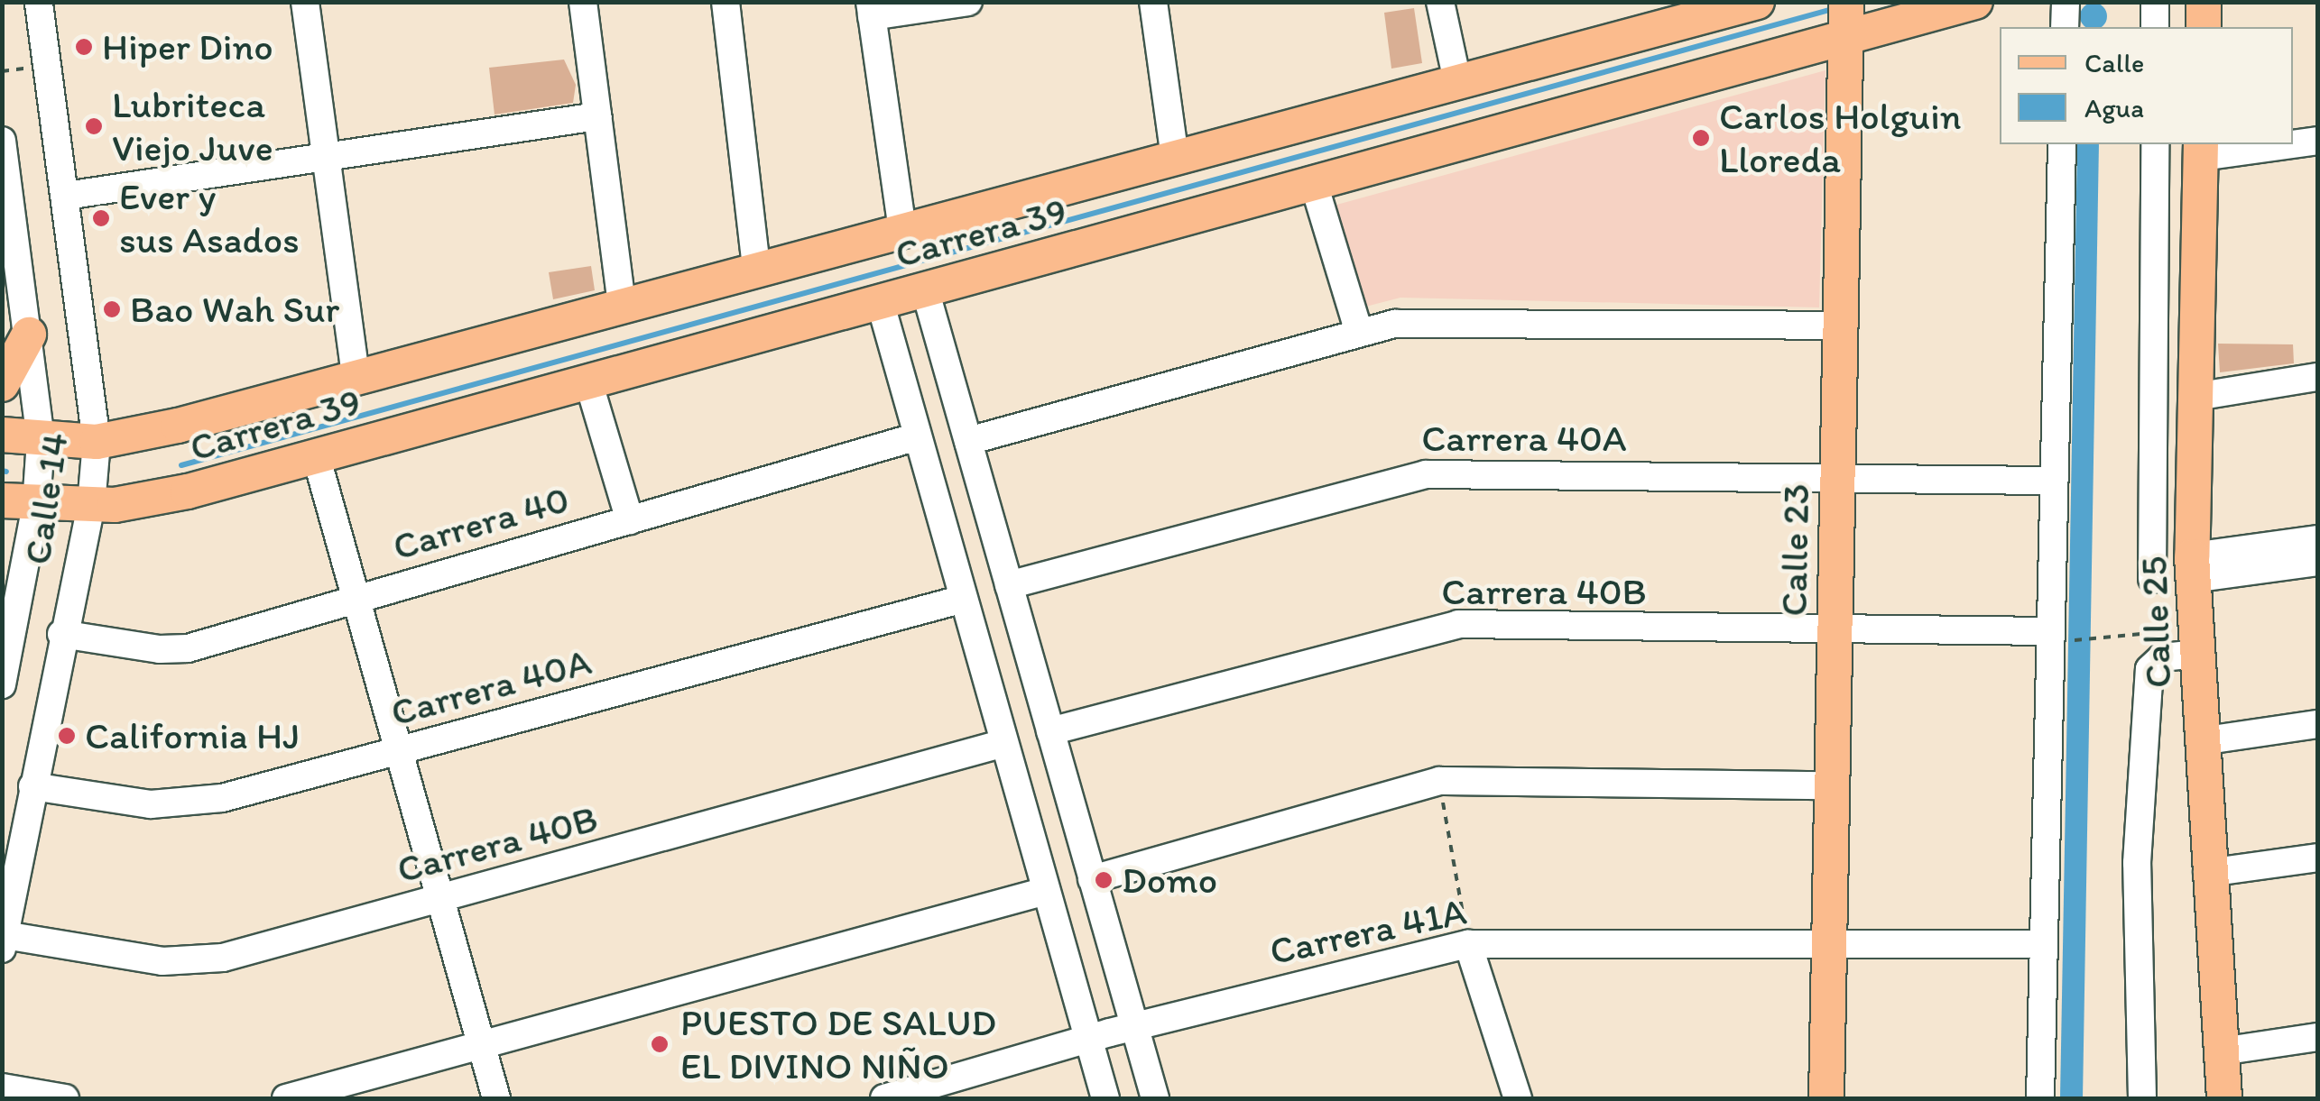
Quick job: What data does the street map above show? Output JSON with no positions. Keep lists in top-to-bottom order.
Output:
{
  "streets": {
    "main road": ["Carrera 39", "Calle 23", "Calle 25"],
    "street": [
      "Carrera 40A",
      "Calle 14",
      "Carrera 40",
      "Carrera 40B",
      "Carrera 41A"
    ]
  },
  "crossings": [
    ["Carrera 39", "Calle 14"],
    ["Carrera 39", "Calle 23"],
    ["Carrera 40A", "Calle 14"],
    ["Carrera 40A", "Calle 23"],
    ["Calle 14", "Carrera 40"],
    ["Calle 14", "Carrera 40B"],
    ["Calle 23", "Carrera 40B"],
    ["Calle 23", "Carrera 41A"]
  ],
  "places": [
    "Hiper Dino",
    "Lubriteca Viejo Juve",
    "Carlos Holguin Lloreda",
    "Ever y sus Asados",
    "Bao Wah Sur",
    "California HJ",
    "Domo",
    "PUESTO DE SALUD EL DIVINO NIÑO"
  ],
  "legend": ["Calle", "Agua"]
}
